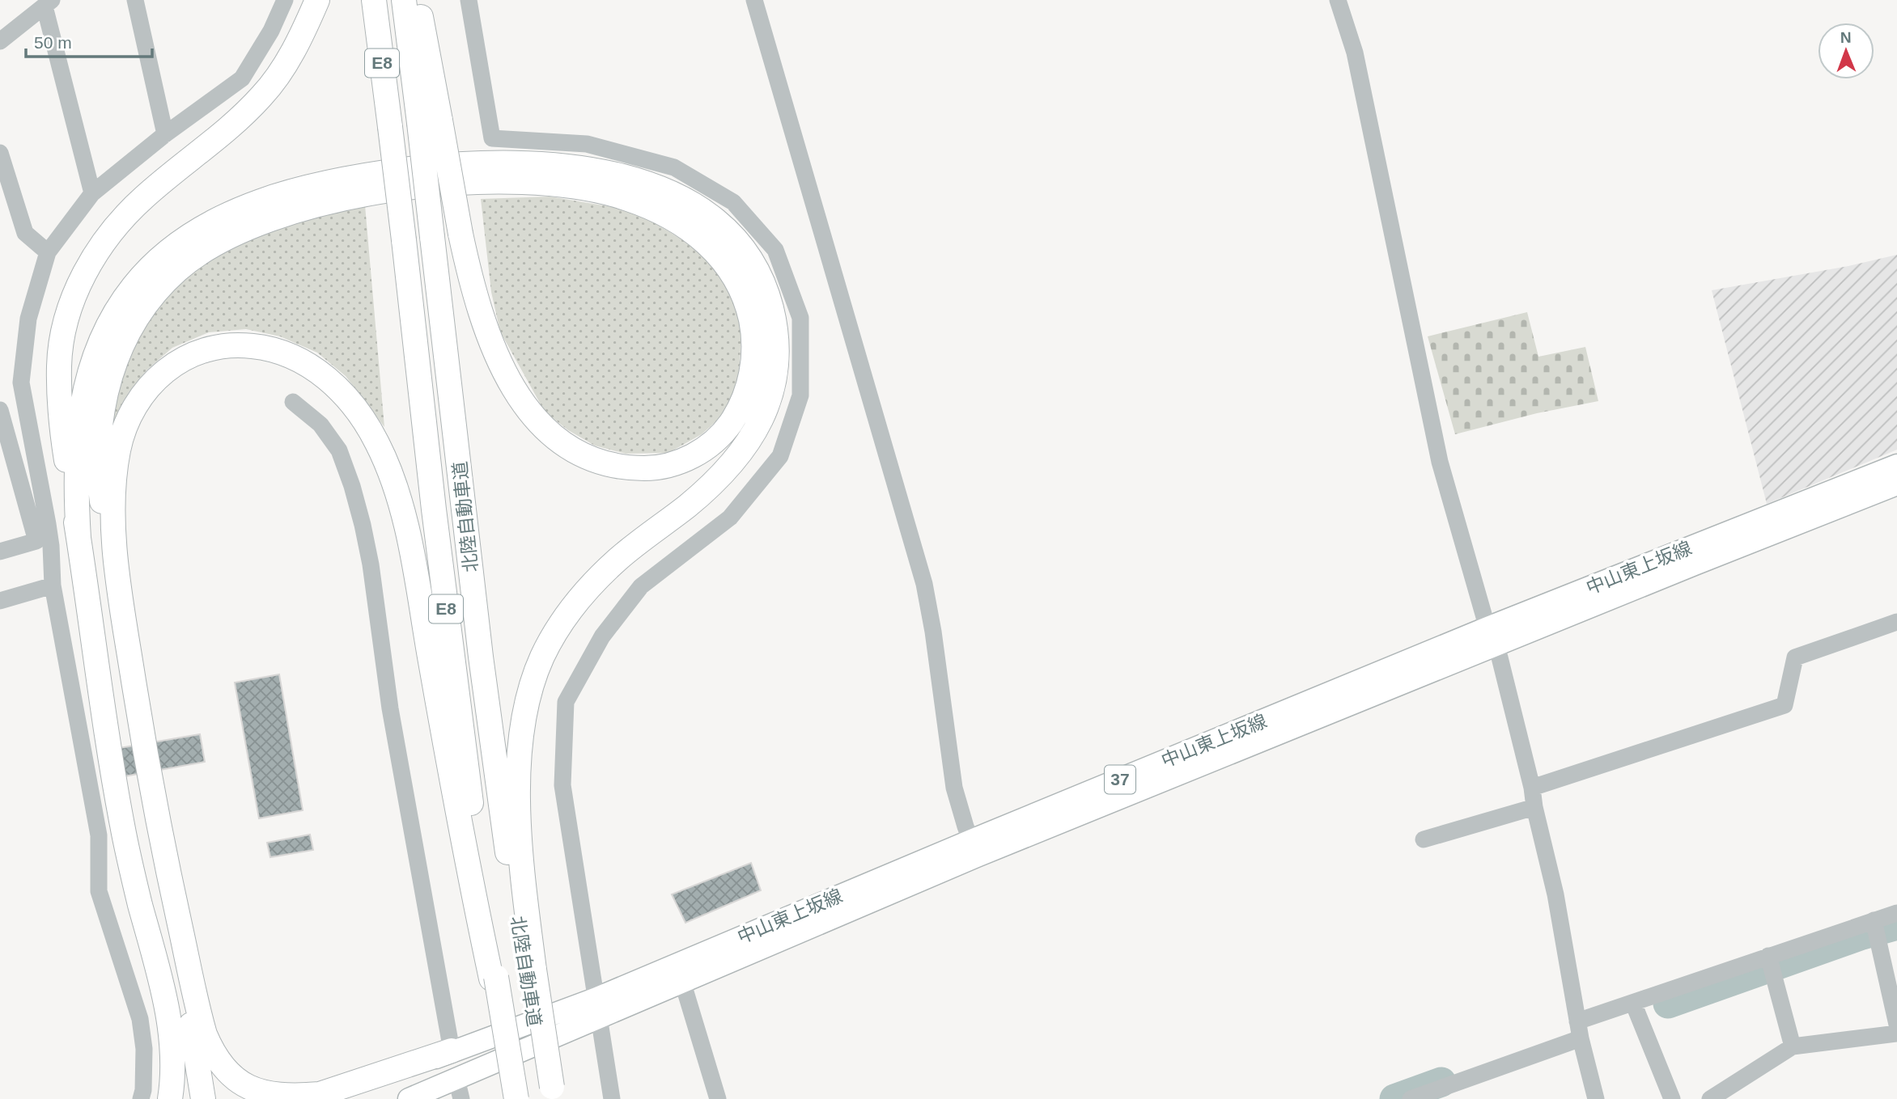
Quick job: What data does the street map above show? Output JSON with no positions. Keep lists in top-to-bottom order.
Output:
{
  "streets": {
    "highway": ["E8", "北陸自動車道"],
    "main road": ["中山東上坂線", "37"]
  },
  "scale_bar": "50 m",
  "north": "top"
}
